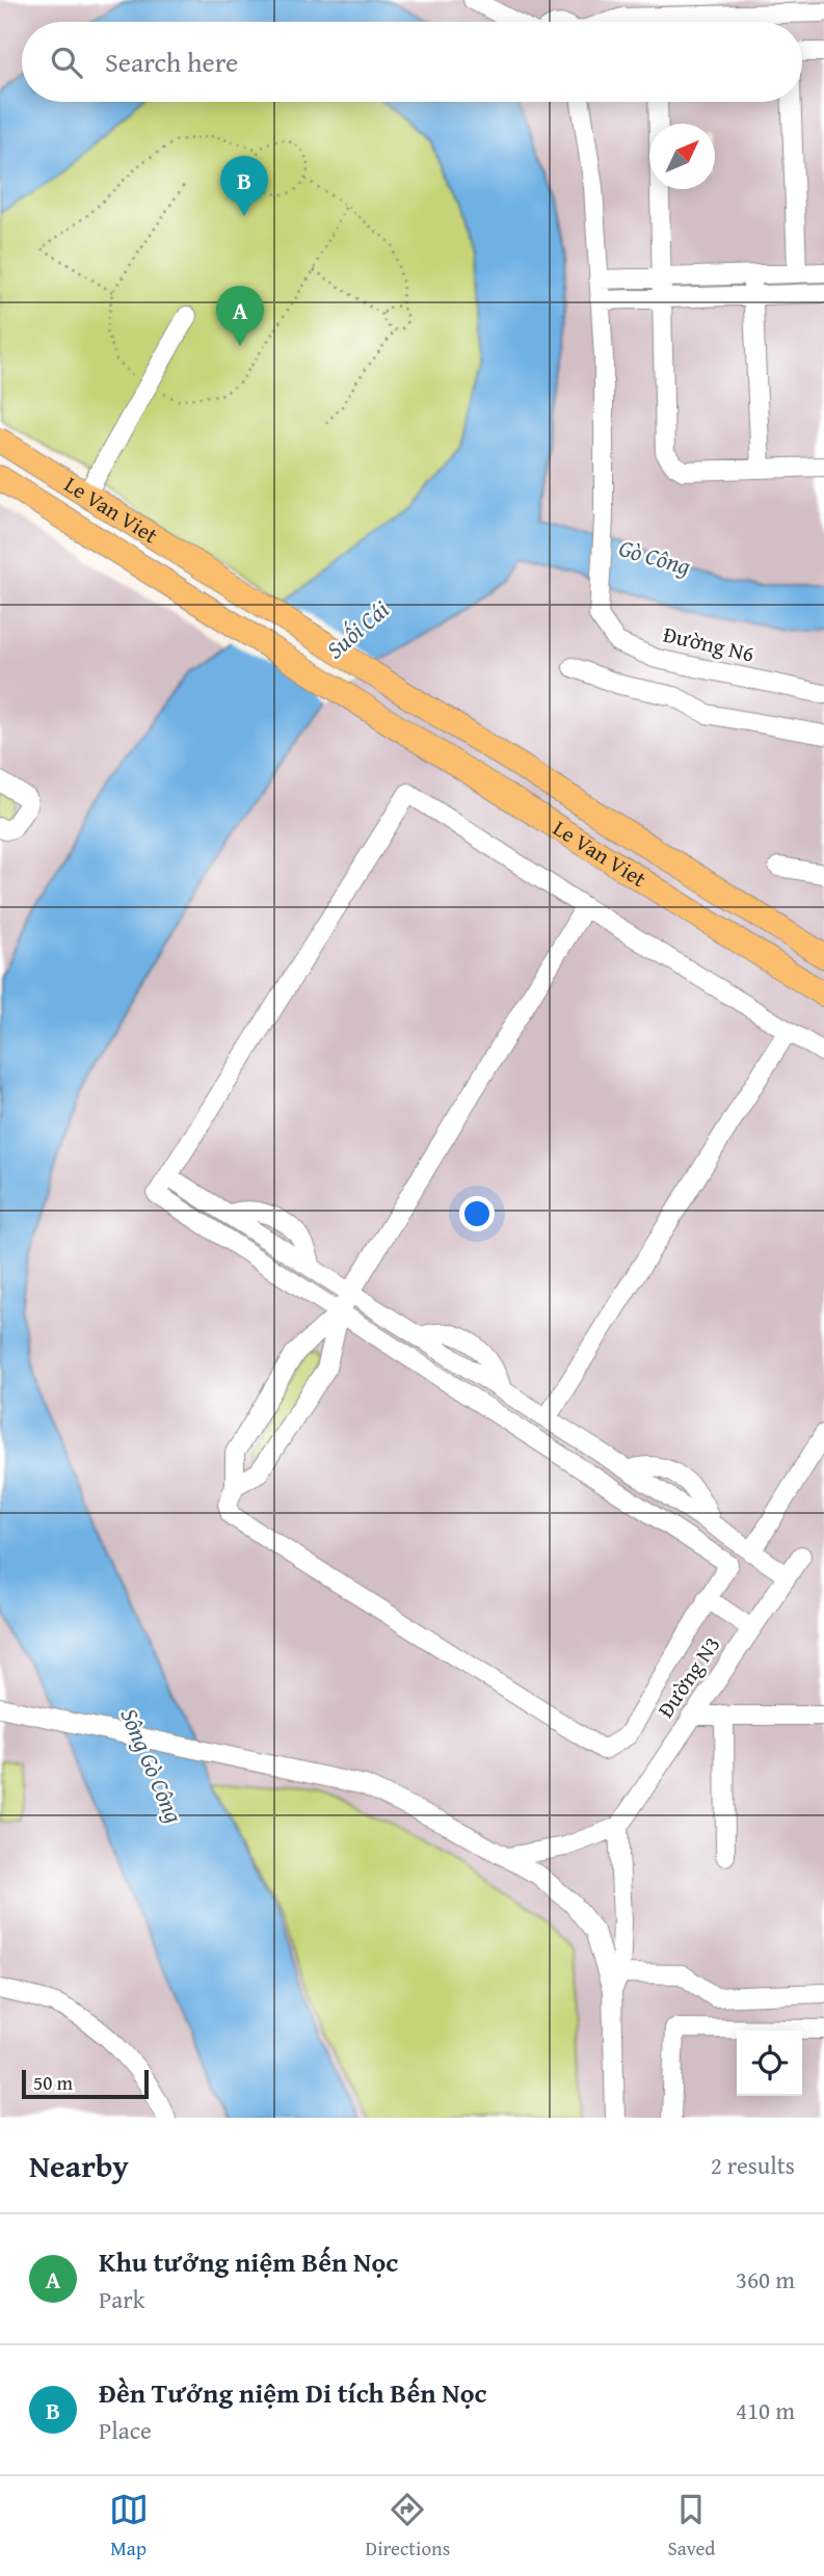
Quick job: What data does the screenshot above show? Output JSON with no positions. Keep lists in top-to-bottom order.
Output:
{
  "streets": {
    "main road": ["Le Van Viet"],
    "street": ["Đường N6", "Đường N3"]
  },
  "water": ["Gò Công", "Suối Cái", "Sông Gò Công"],
  "scale_bar": "50 m",
  "north": "top right",
  "page": {
    "search": "Search here",
    "pins": ["B", "A"],
    "scale": "50 m",
    "heading": ["Nearby", "2 results"],
    "list": [
      {
        "mark": "A",
        "name": "Khu tưởng niệm Bến Nọc",
        "note": "Park",
        "value": "360 m"
      },
      {
        "mark": "B",
        "name": "Đền Tưởng niệm Di tích Bến Nọc",
        "note": "Place",
        "value": "410 m"
      }
    ],
    "nav": ["Map", "Directions", "Saved"]
  }
}
